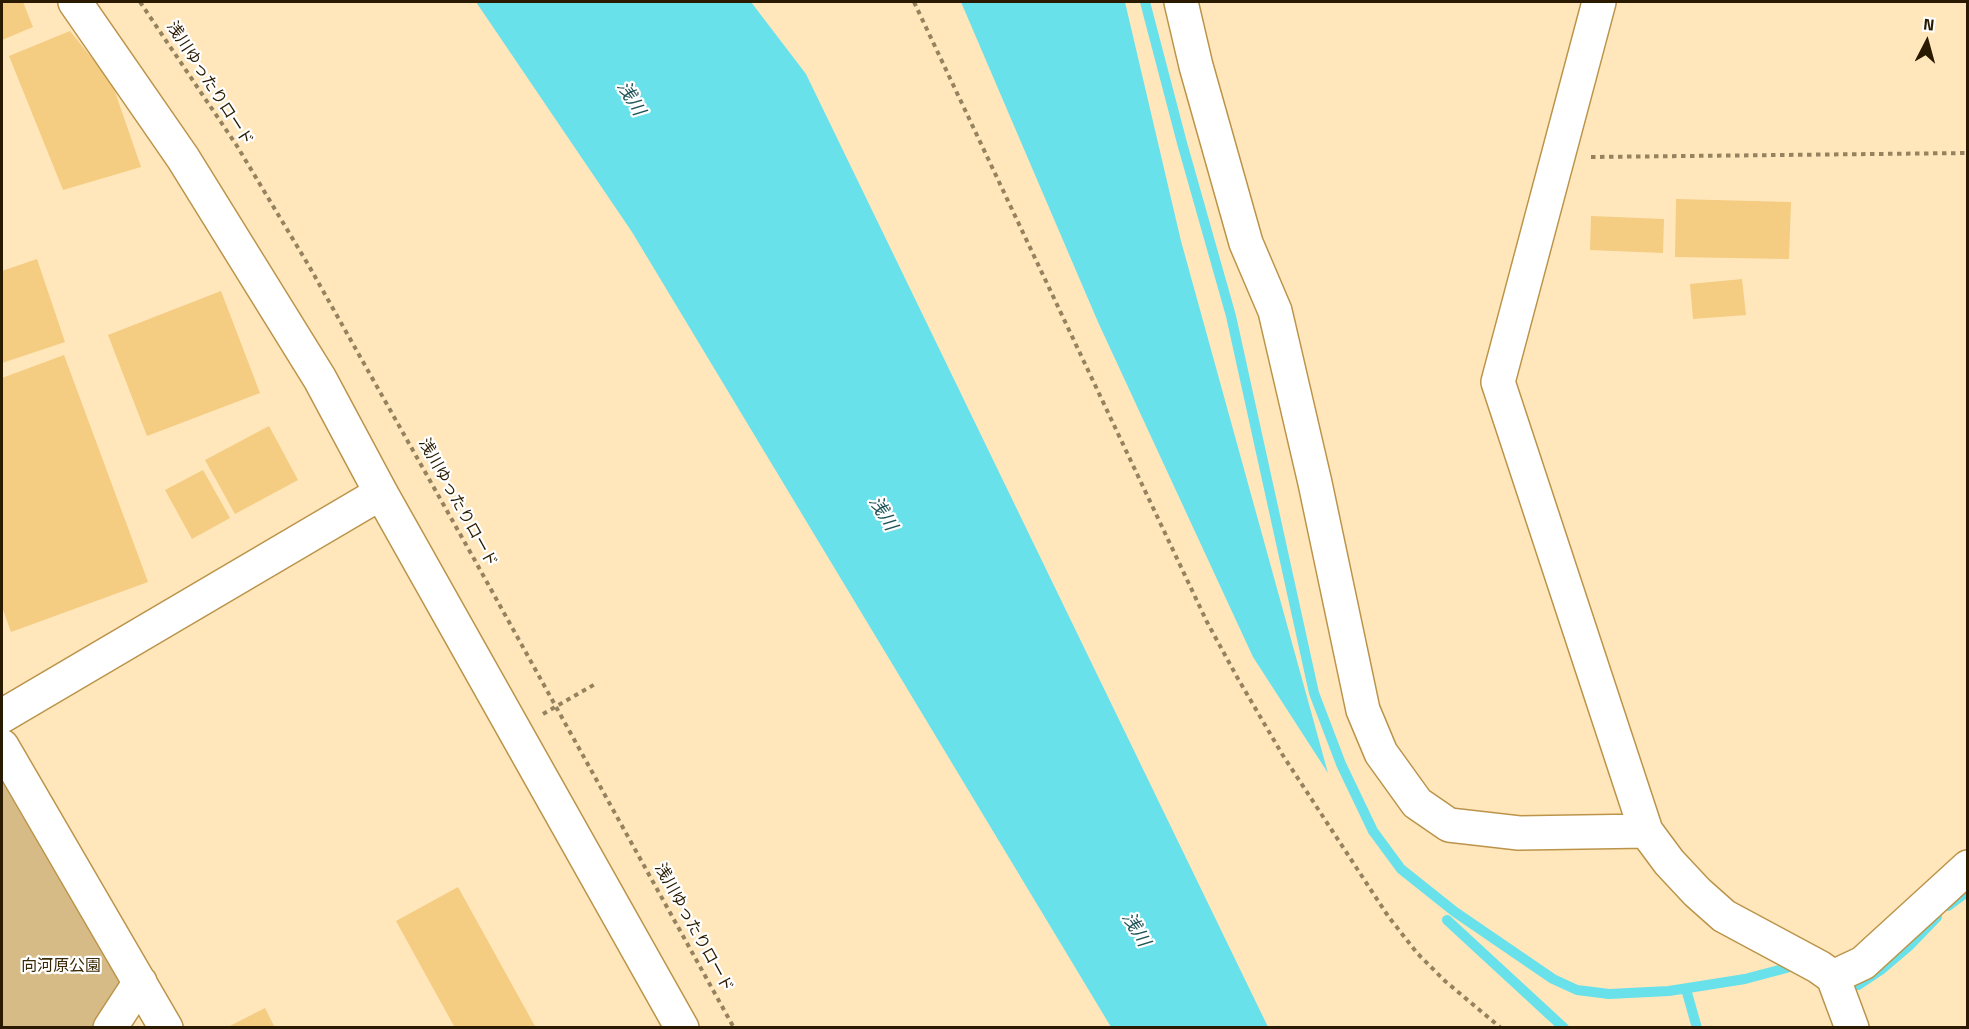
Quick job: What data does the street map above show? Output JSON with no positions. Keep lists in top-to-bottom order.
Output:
{
  "streets": {
    "path": ["浅川ゆったりロード"]
  },
  "water": ["浅川"],
  "parks": ["向河原公園"],
  "north": "top"
}
